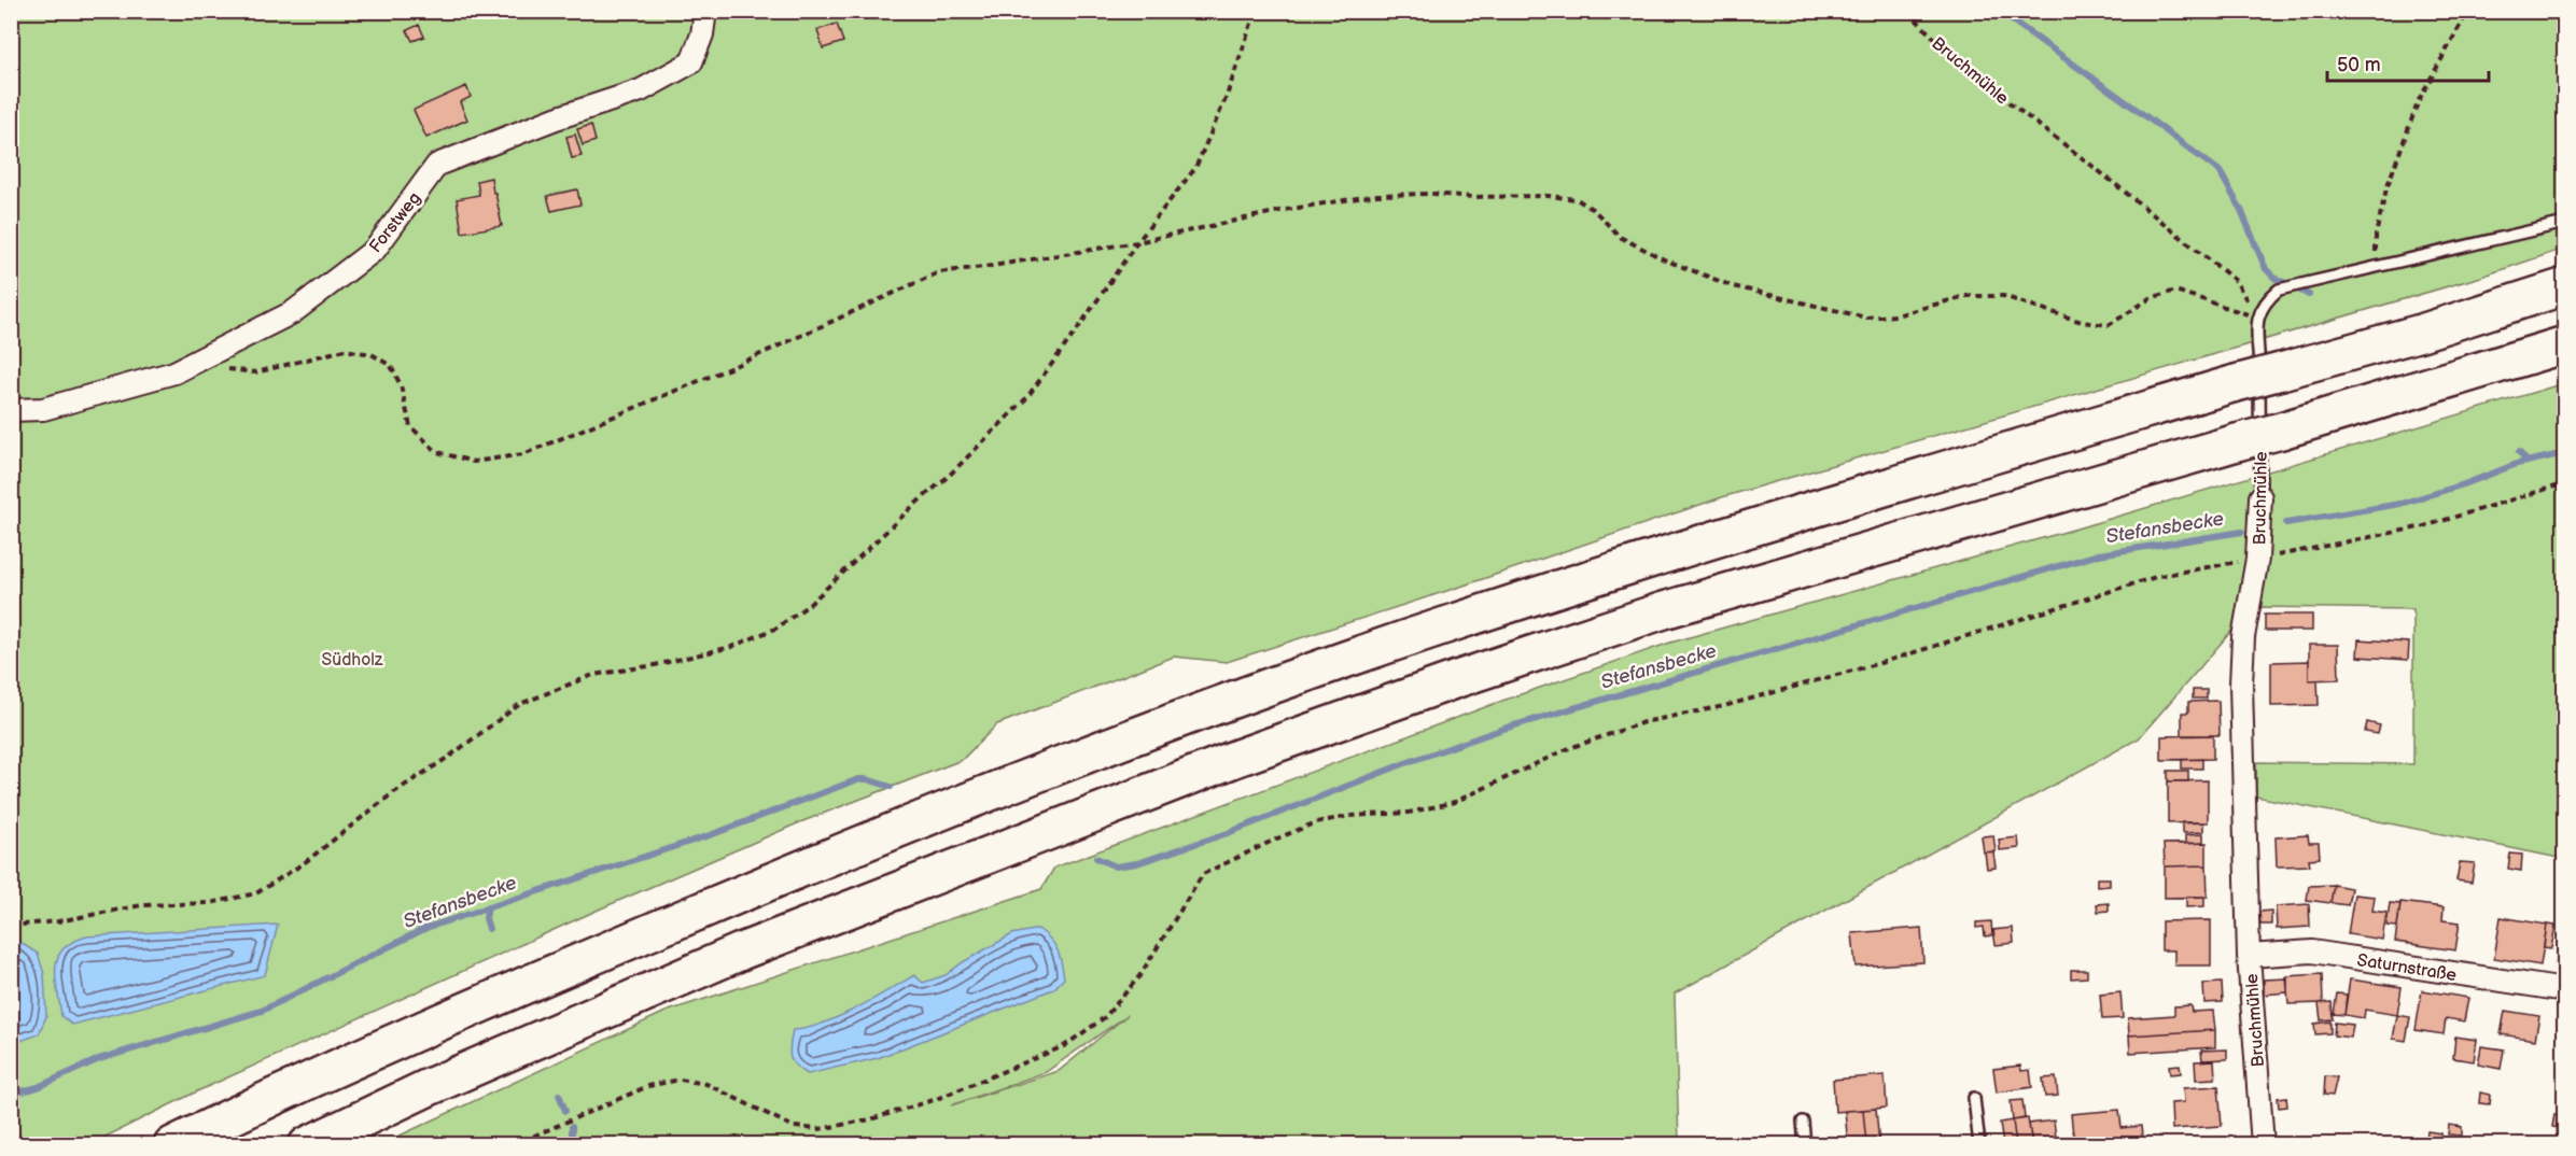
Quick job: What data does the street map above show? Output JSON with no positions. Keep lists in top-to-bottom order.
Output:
{
  "streets": {
    "street": ["Bruchmühle", "Forstweg", "Saturnstraße"]
  },
  "crossings": [
    ["Bruchmühle", "Saturnstraße"]
  ],
  "water": ["Stefansbecke"],
  "parks": ["Südholz"],
  "scale_bar": "50 m"
}
